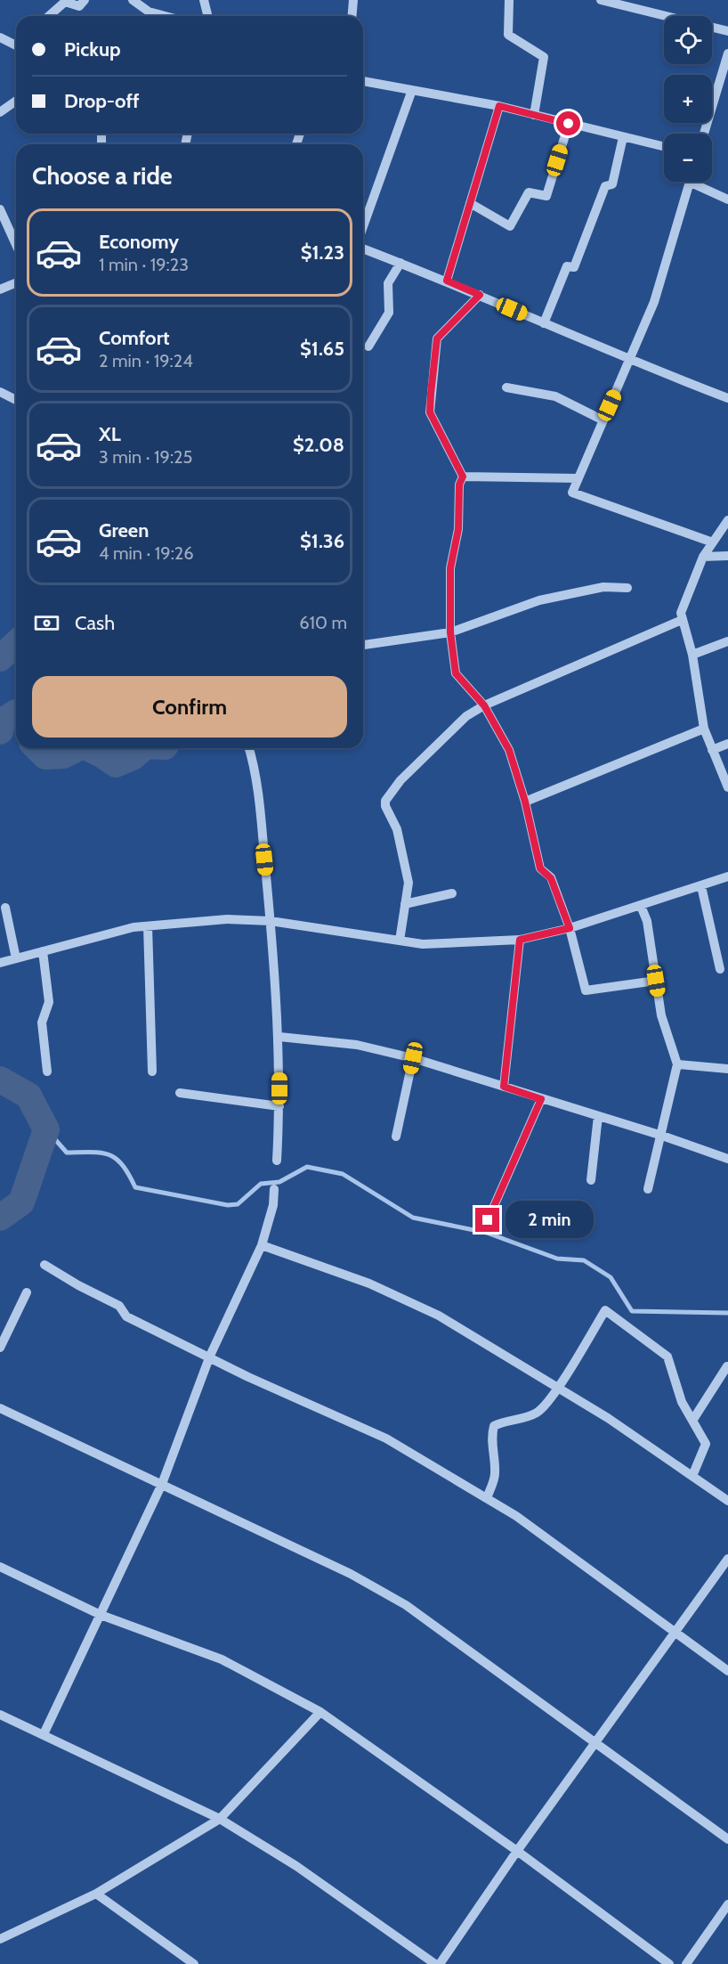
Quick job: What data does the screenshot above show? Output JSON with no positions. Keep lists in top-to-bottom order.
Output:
{
  "page": {
    "map_buttons": ["+", "−"],
    "banner": ["Pickup", "Drop-off"],
    "heading": "Choose a ride",
    "list": [
      {
        "name": "Economy",
        "note": "1 min · 19:23",
        "value": "$1.23"
      },
      {
        "name": "Comfort",
        "note": "2 min · 19:24",
        "value": "$1.65"
      },
      {
        "name": "XL",
        "note": "3 min · 19:25",
        "value": "$2.08"
      },
      {
        "name": "Green",
        "note": "4 min · 19:26",
        "value": "$1.36"
      }
    ],
    "pay": ["Cash", "610 m"],
    "buttons": "Confirm",
    "bubble": "2 min"
  }
}
